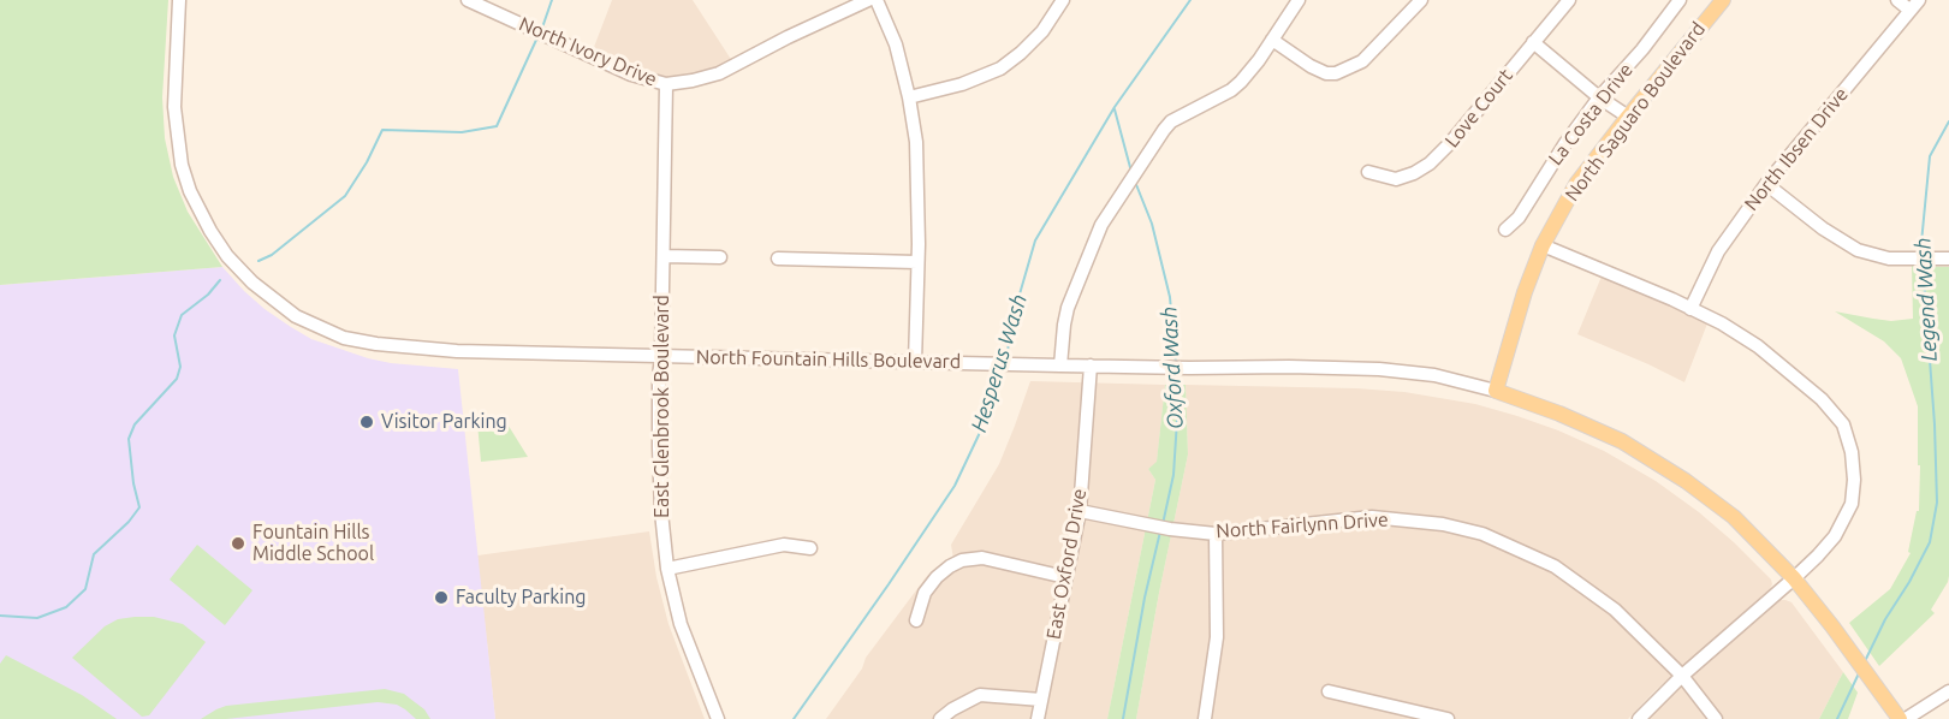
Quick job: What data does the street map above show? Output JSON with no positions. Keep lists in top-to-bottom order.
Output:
{
  "streets": {
    "main road": ["North Saguaro Boulevard", "North Fountain Hills Boulevard"],
    "street": [
      "North Ivory Drive",
      "Love Court",
      "La Costa Drive",
      "North Ibsen Drive",
      "East Glenbrook Boulevard",
      "North Fairlynn Drive",
      "East Oxford Drive"
    ]
  },
  "crossings": [
    ["North Ivory Drive", "East Glenbrook Boulevard"],
    ["North Saguaro Boulevard", "North Fountain Hills Boulevard"],
    ["North Fountain Hills Boulevard", "East Glenbrook Boulevard"],
    ["North Fountain Hills Boulevard", "East Oxford Drive"],
    ["North Fairlynn Drive", "East Oxford Drive"]
  ],
  "water": ["Legend Wash", "Hesperus Wash", "Oxford Wash"],
  "places": ["Visitor Parking", "Fountain Hills Middle School", "Faculty Parking"]
}
